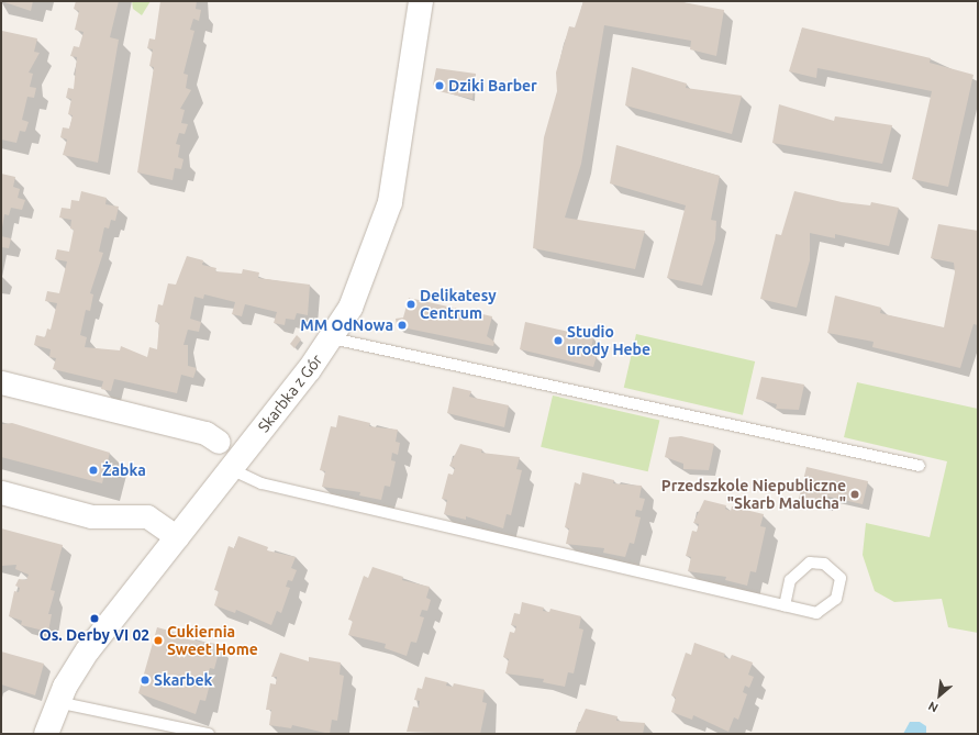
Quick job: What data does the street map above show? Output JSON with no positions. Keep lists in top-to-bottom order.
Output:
{
  "streets": {
    "street": ["Skarbka z Gór"]
  },
  "places": [
    "Dziki Barber",
    "Delikatesy Centrum",
    "MM OdNowa",
    "Studio urody Hebe",
    "Żabka",
    "Przedszkole Niepubliczne \"Skarb Malucha\"",
    "Os. Derby VI 02",
    "Cukiernia Sweet Home",
    "Skarbek"
  ],
  "north": "bottom left"
}
